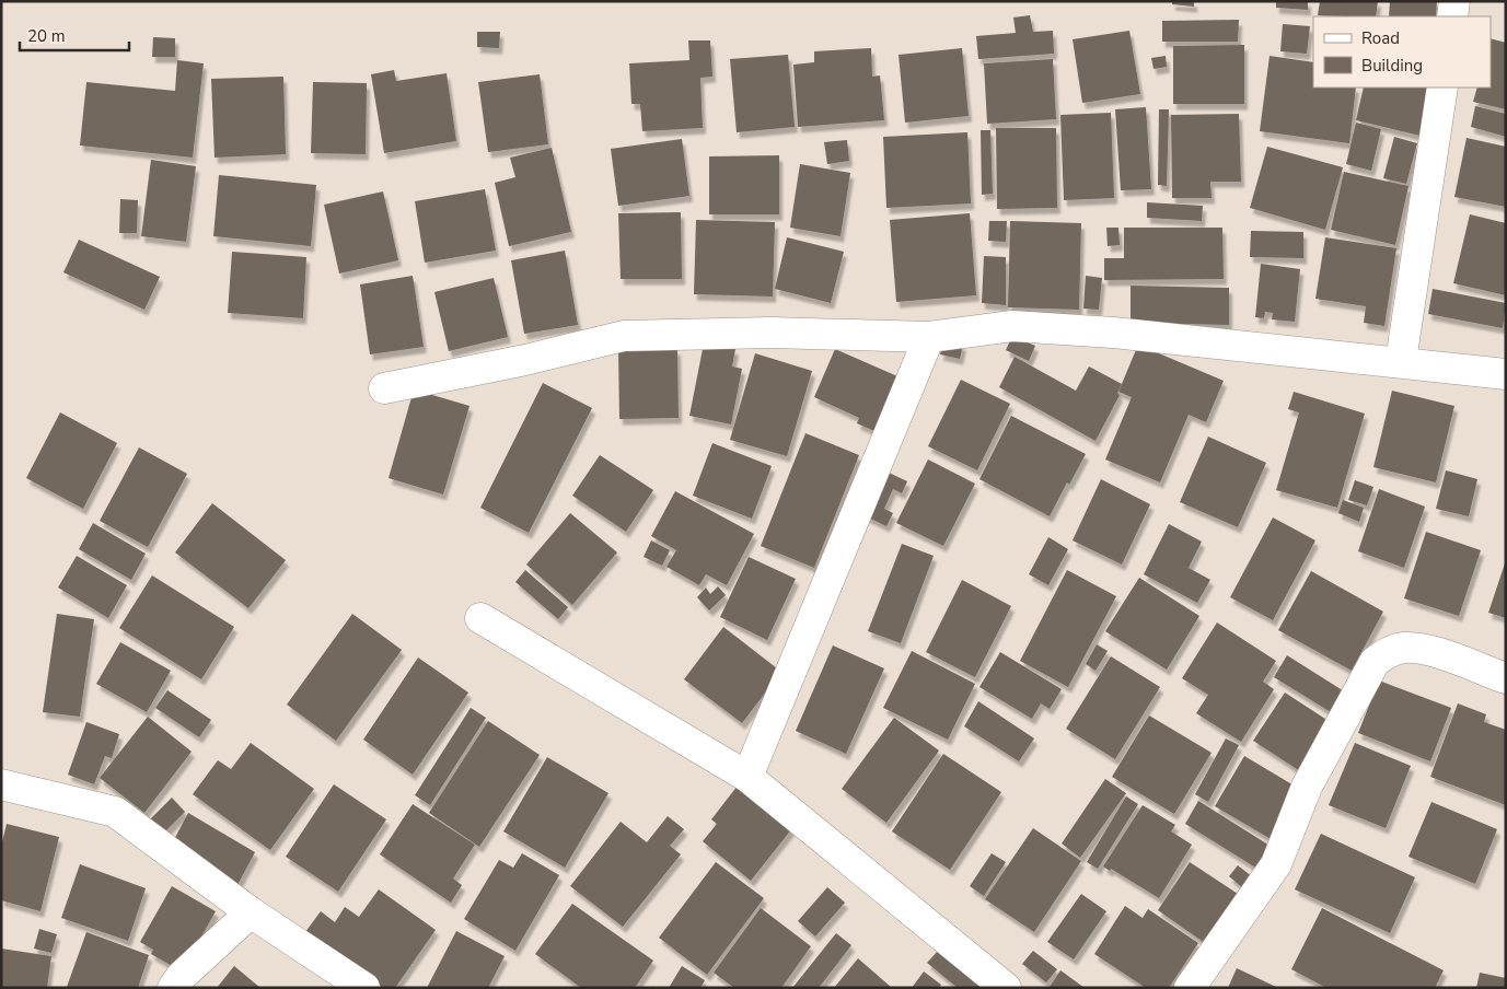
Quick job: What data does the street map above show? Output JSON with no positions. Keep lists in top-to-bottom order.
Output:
{
  "legend": ["Road", "Building"],
  "scale_bar": "20 m"
}
